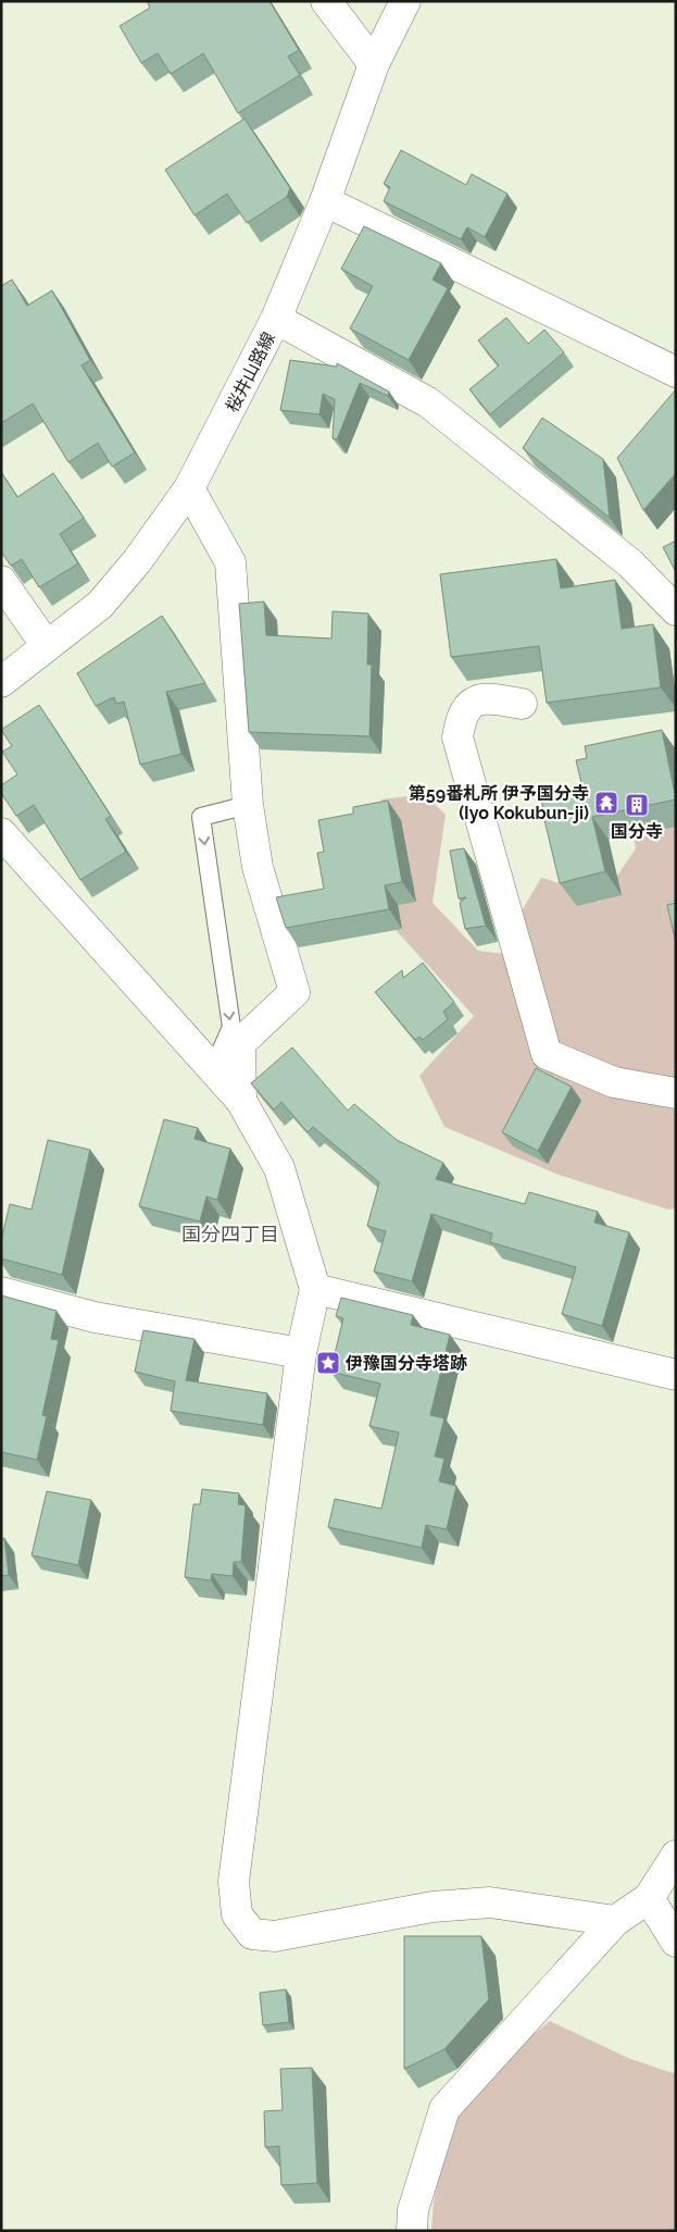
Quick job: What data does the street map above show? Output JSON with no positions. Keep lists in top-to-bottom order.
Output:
{
  "streets": {
    "street": ["桜井山路線"]
  },
  "districts": ["国分四丁目"],
  "places": {
    "temple": ["第59番札所 伊予国分寺 (Iyo Kokubun-ji)"],
    "building": ["国分寺"],
    "place": ["伊豫国分寺塔跡"]
  }
}
